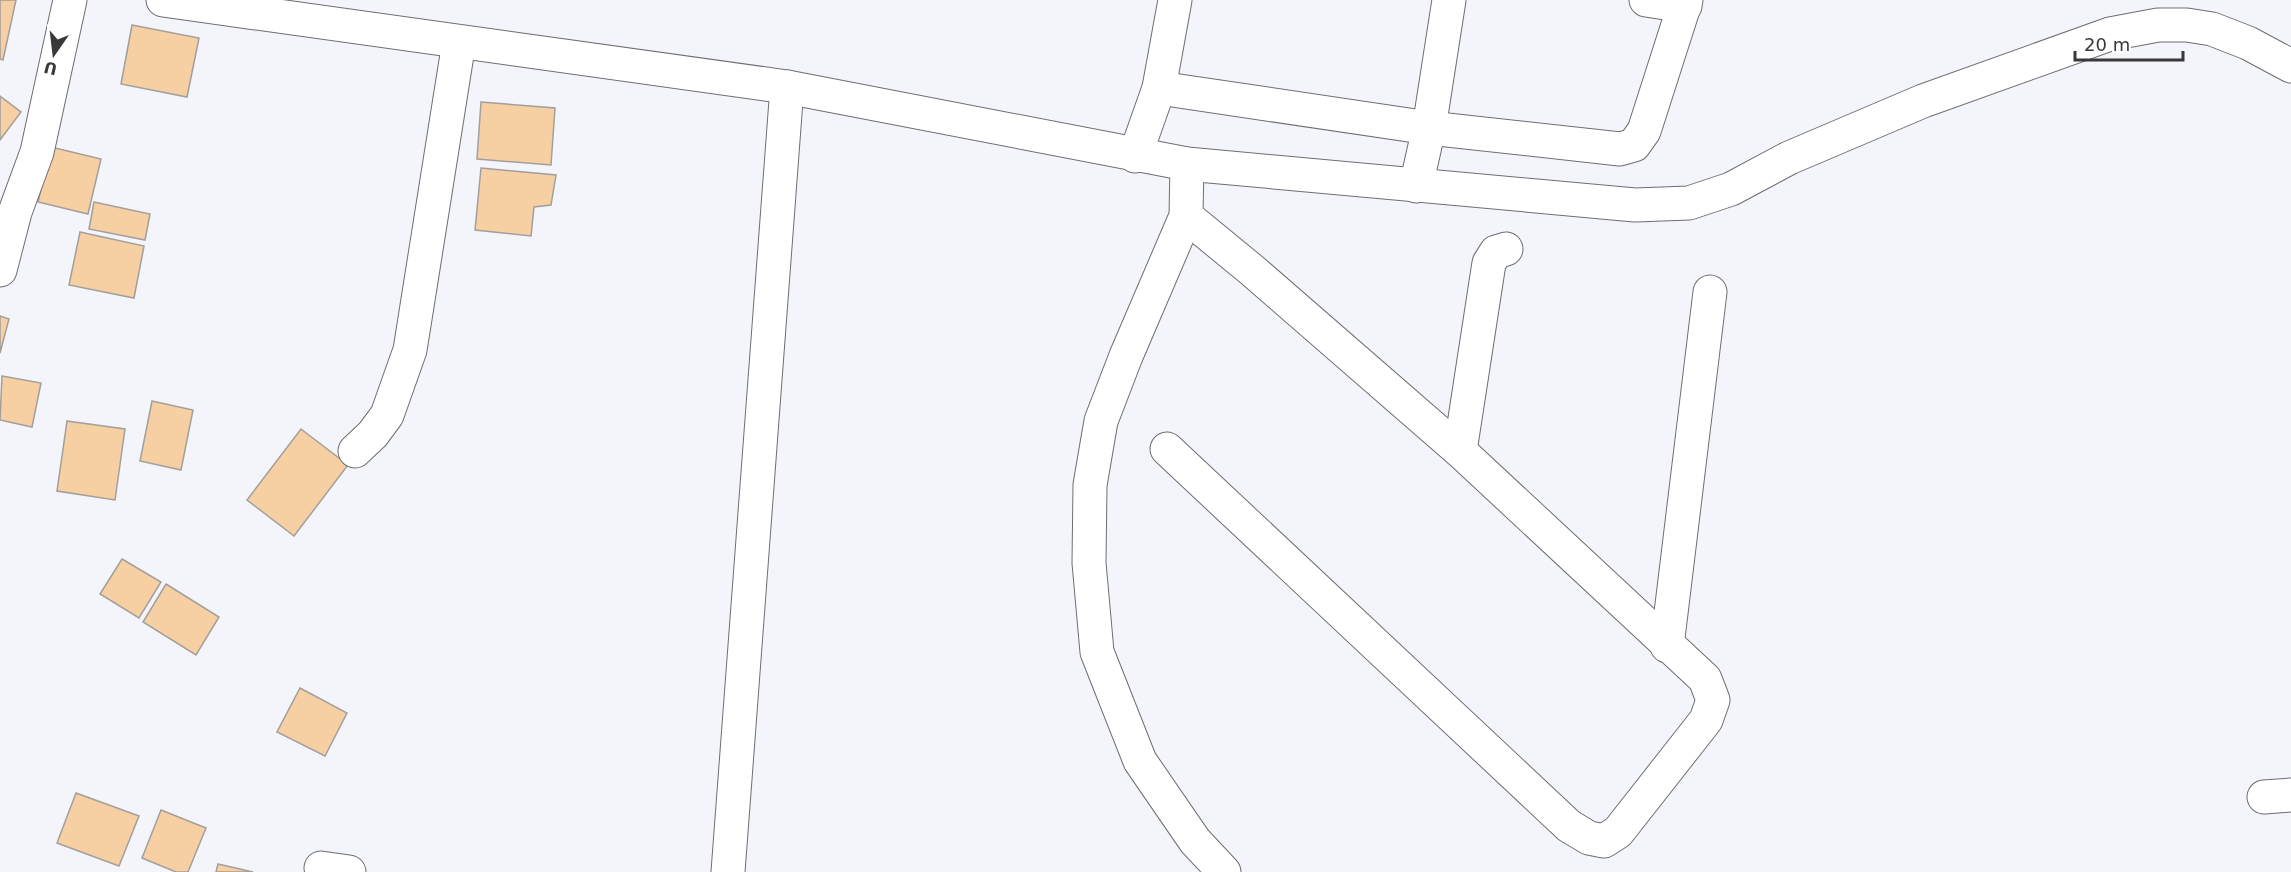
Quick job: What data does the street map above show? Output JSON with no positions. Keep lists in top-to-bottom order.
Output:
{
  "scale_bar": "20 m",
  "north": "bottom"
}
